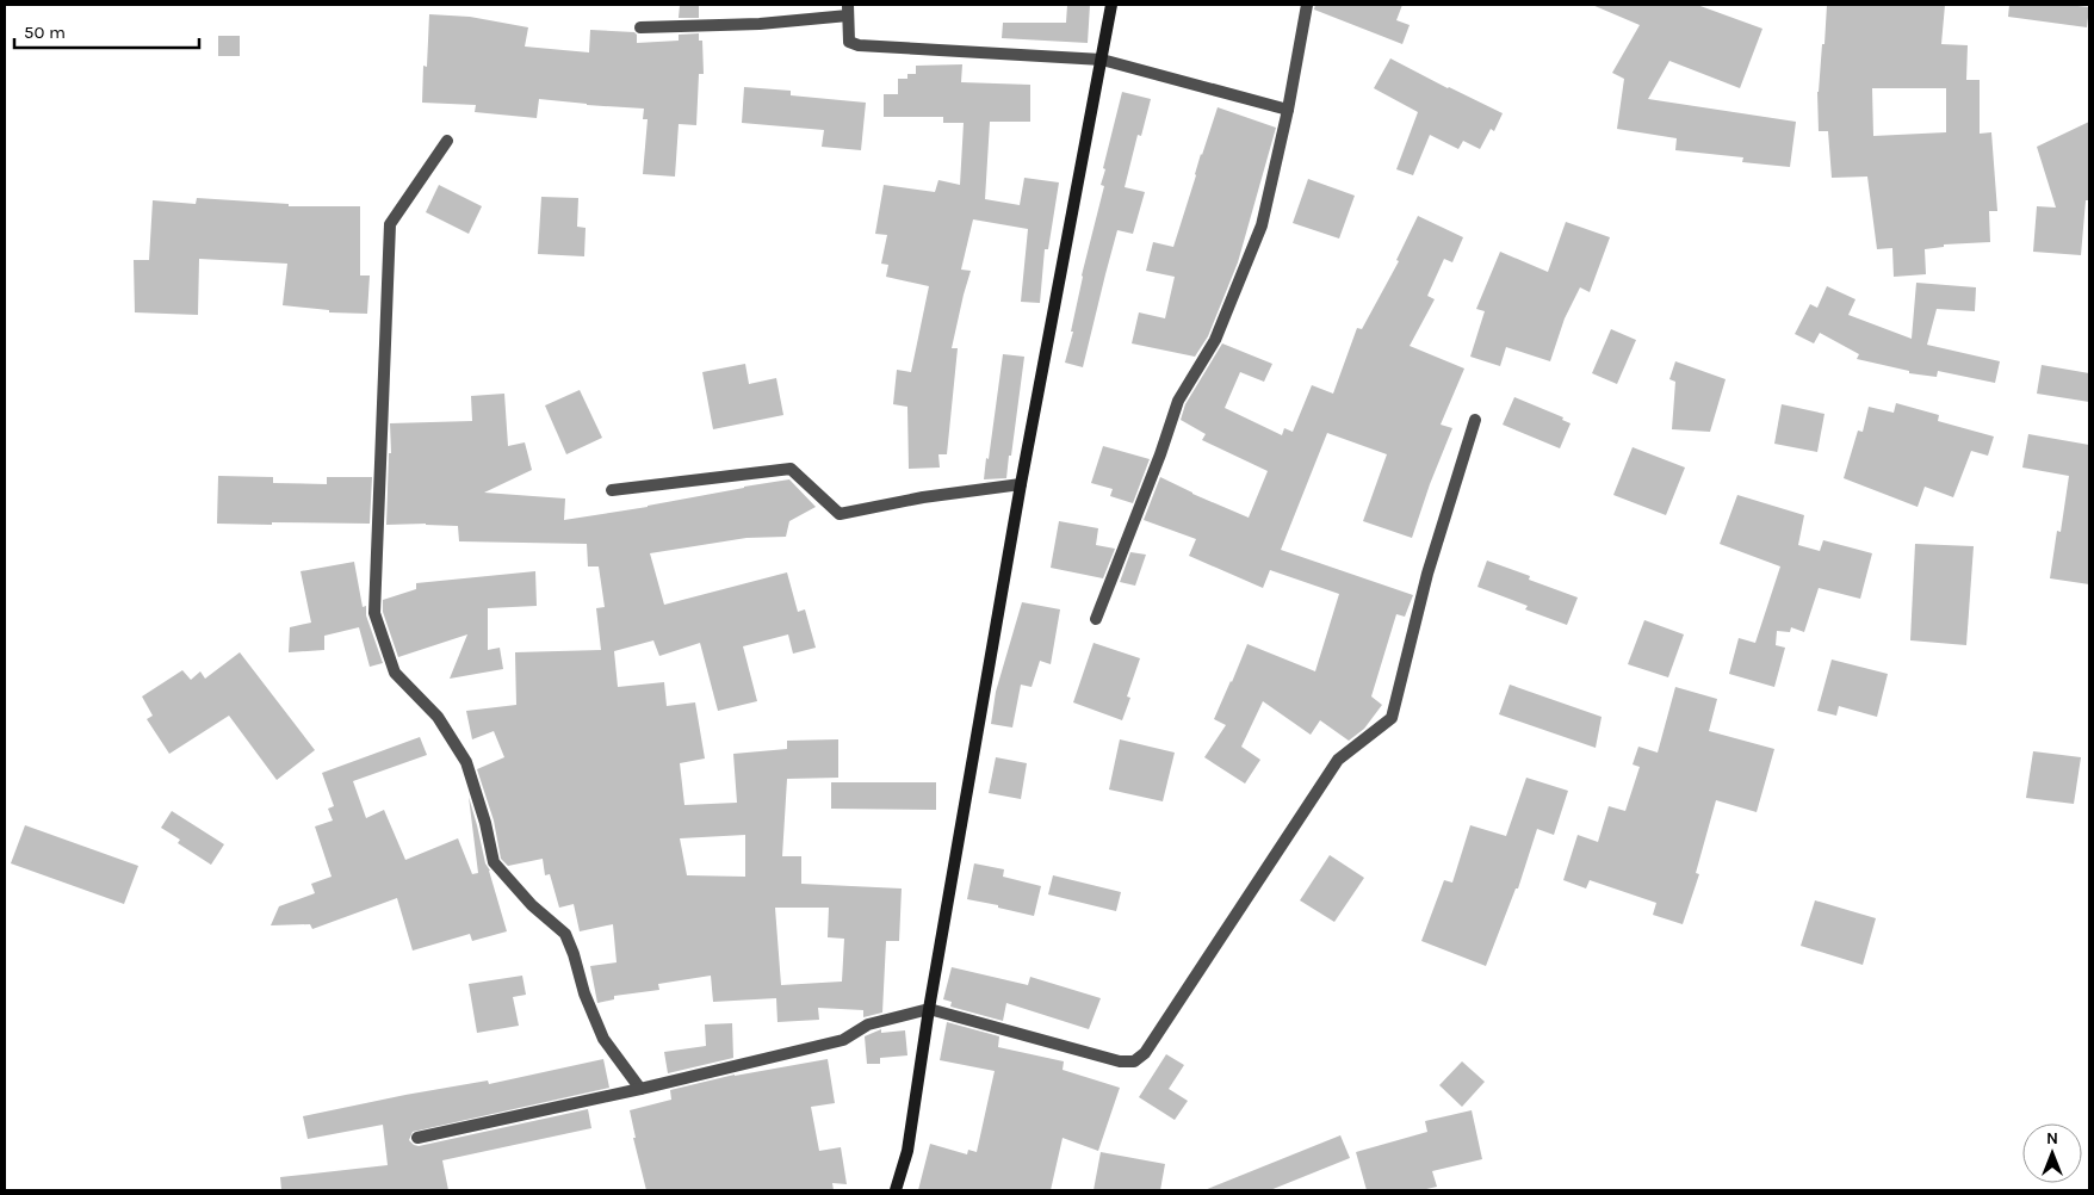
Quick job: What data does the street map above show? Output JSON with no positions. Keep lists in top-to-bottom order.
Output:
{
  "scale_bar": "50 m",
  "north": "top"
}
